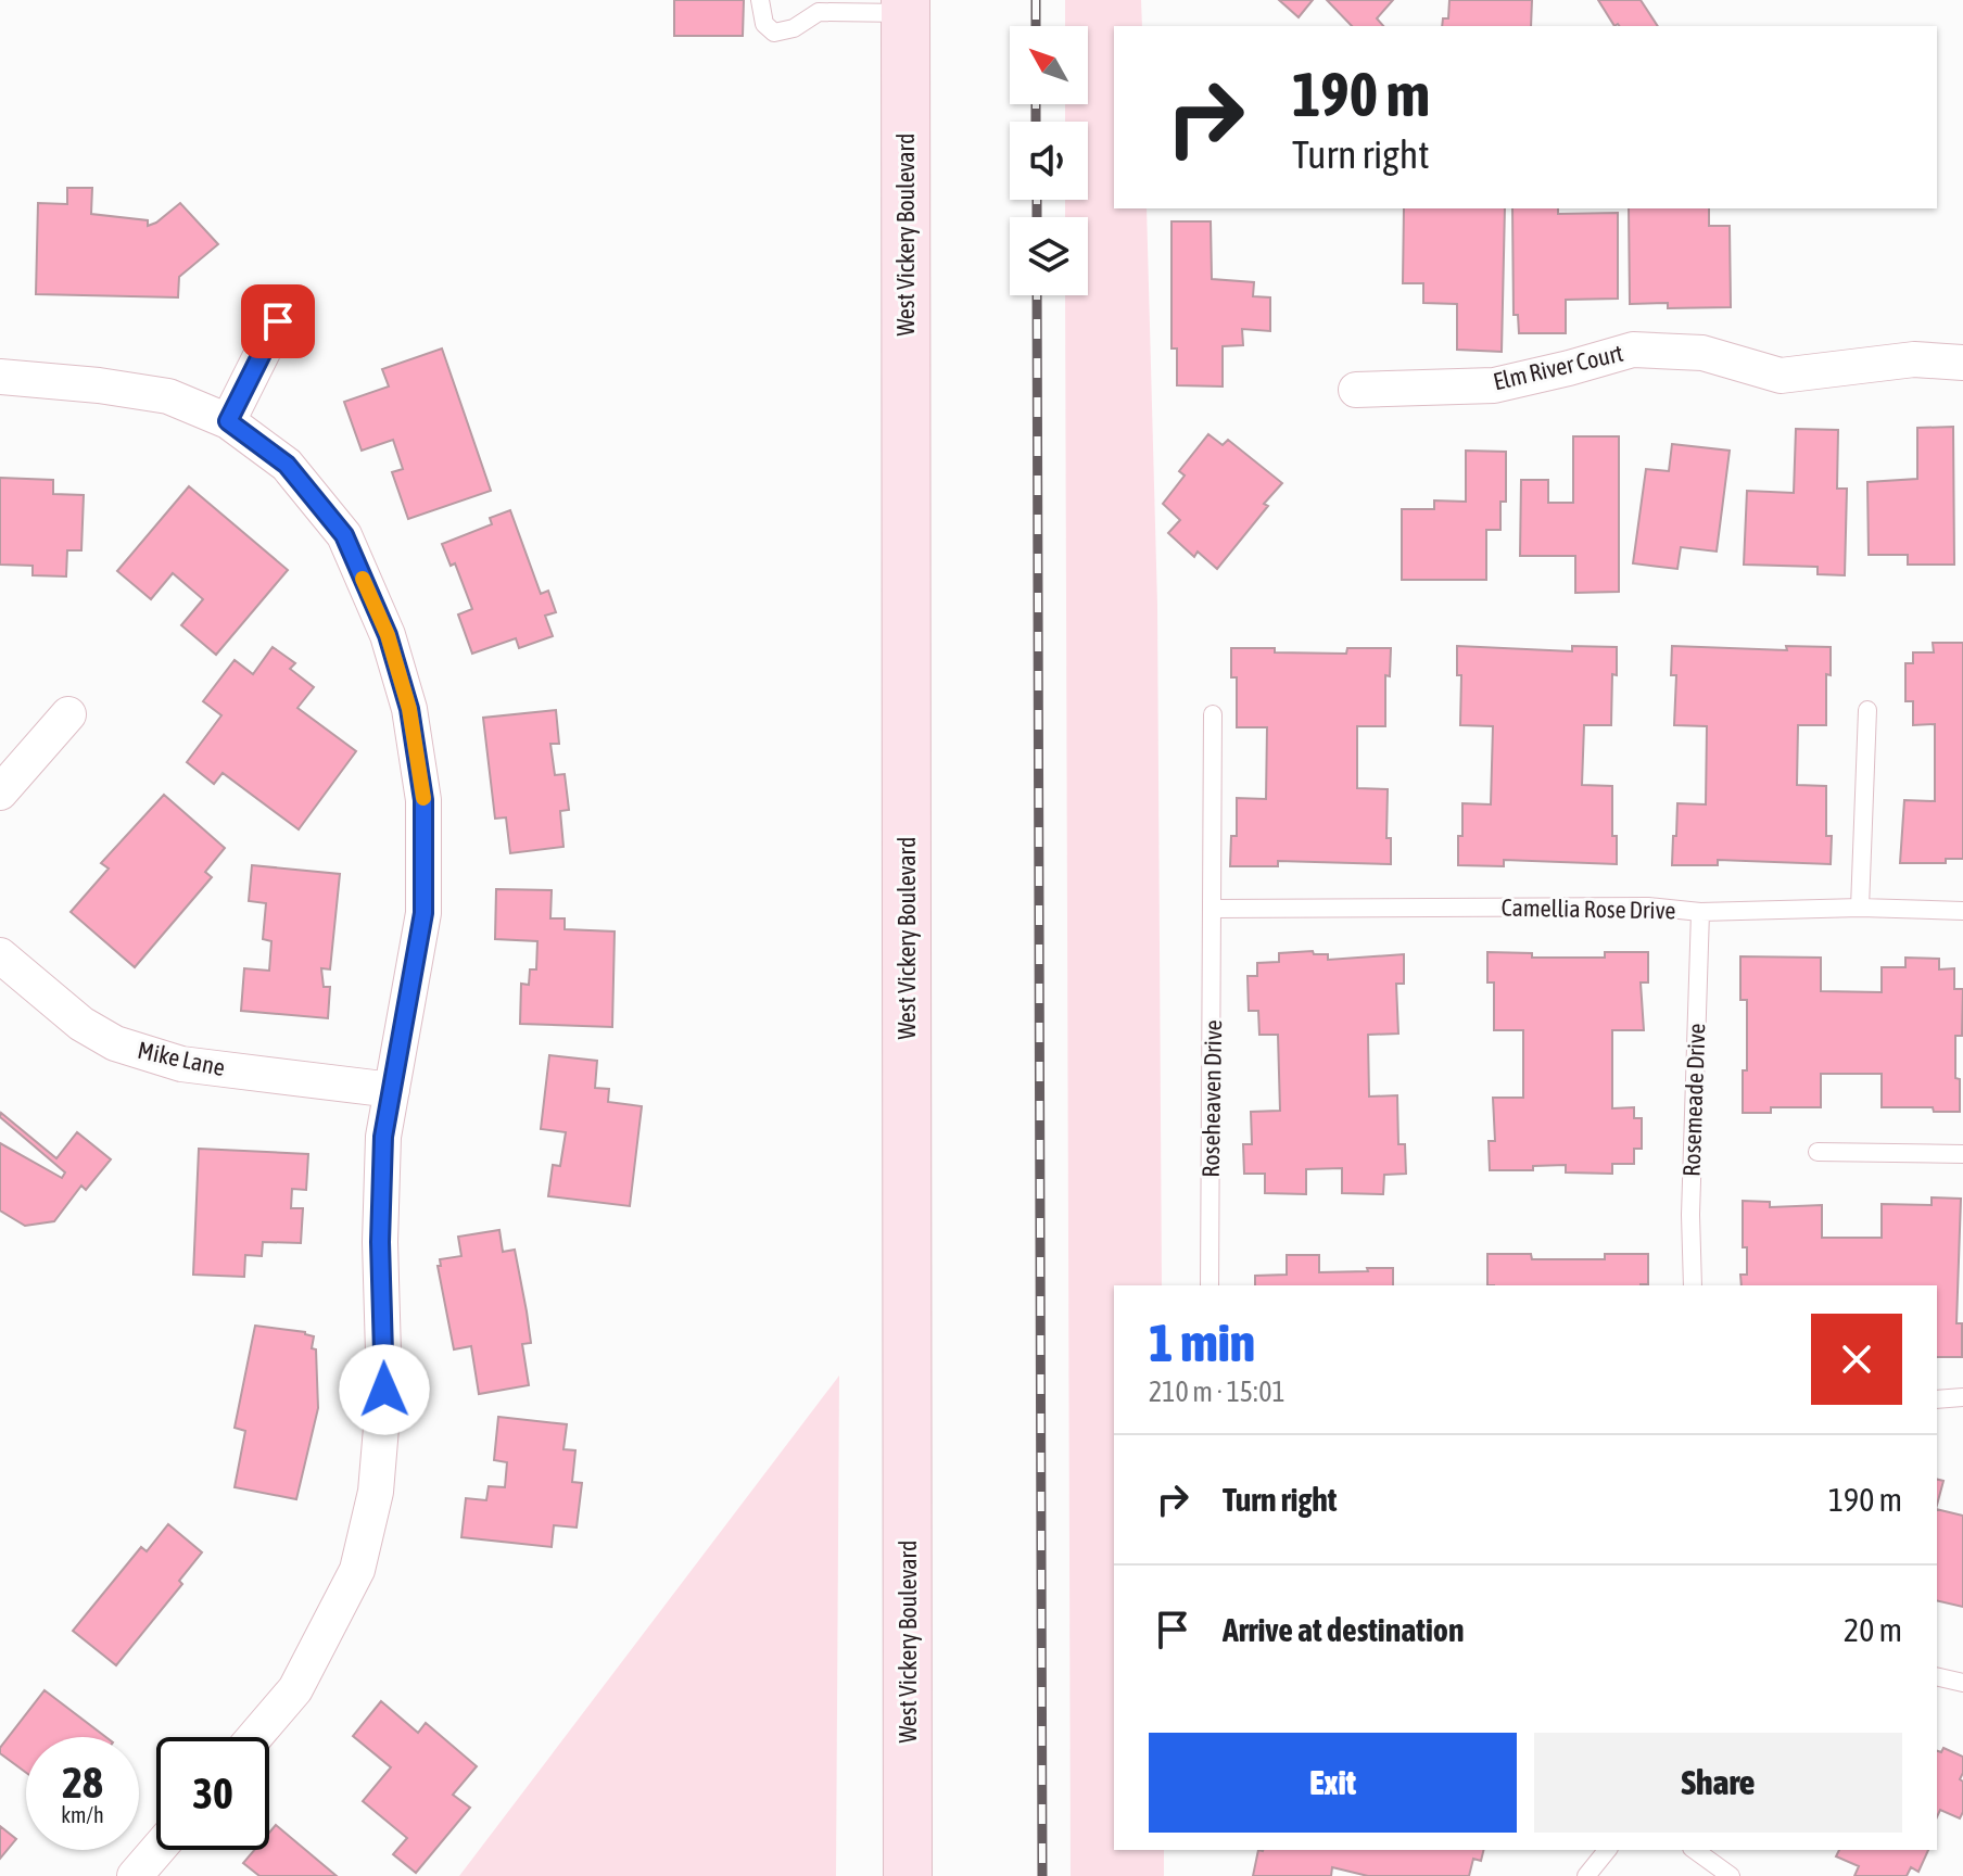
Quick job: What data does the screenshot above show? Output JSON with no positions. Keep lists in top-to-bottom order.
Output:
{
  "streets": {
    "main road": ["West Vickery Boulevard"],
    "street": ["Elm River Court", "Mike Lane"],
    "lane": ["Camellia Rose Drive", "Roseheaven Drive", "Rosemeade Drive"]
  },
  "crossings": [
    ["Camellia Rose Drive", "Roseheaven Drive"],
    ["Camellia Rose Drive", "Rosemeade Drive"]
  ],
  "north": "top left",
  "page": {
    "turn": ["190 m", "Turn right"],
    "heading": ["1 min", "210 m · 15:01"],
    "list": [
      {
        "name": "Turn right",
        "value": "190 m"
      },
      {
        "name": "Arrive at destination",
        "value": "20 m"
      }
    ],
    "buttons": ["Exit", "Share"],
    "speed": "28 km/h",
    "limit": "30"
  }
}
